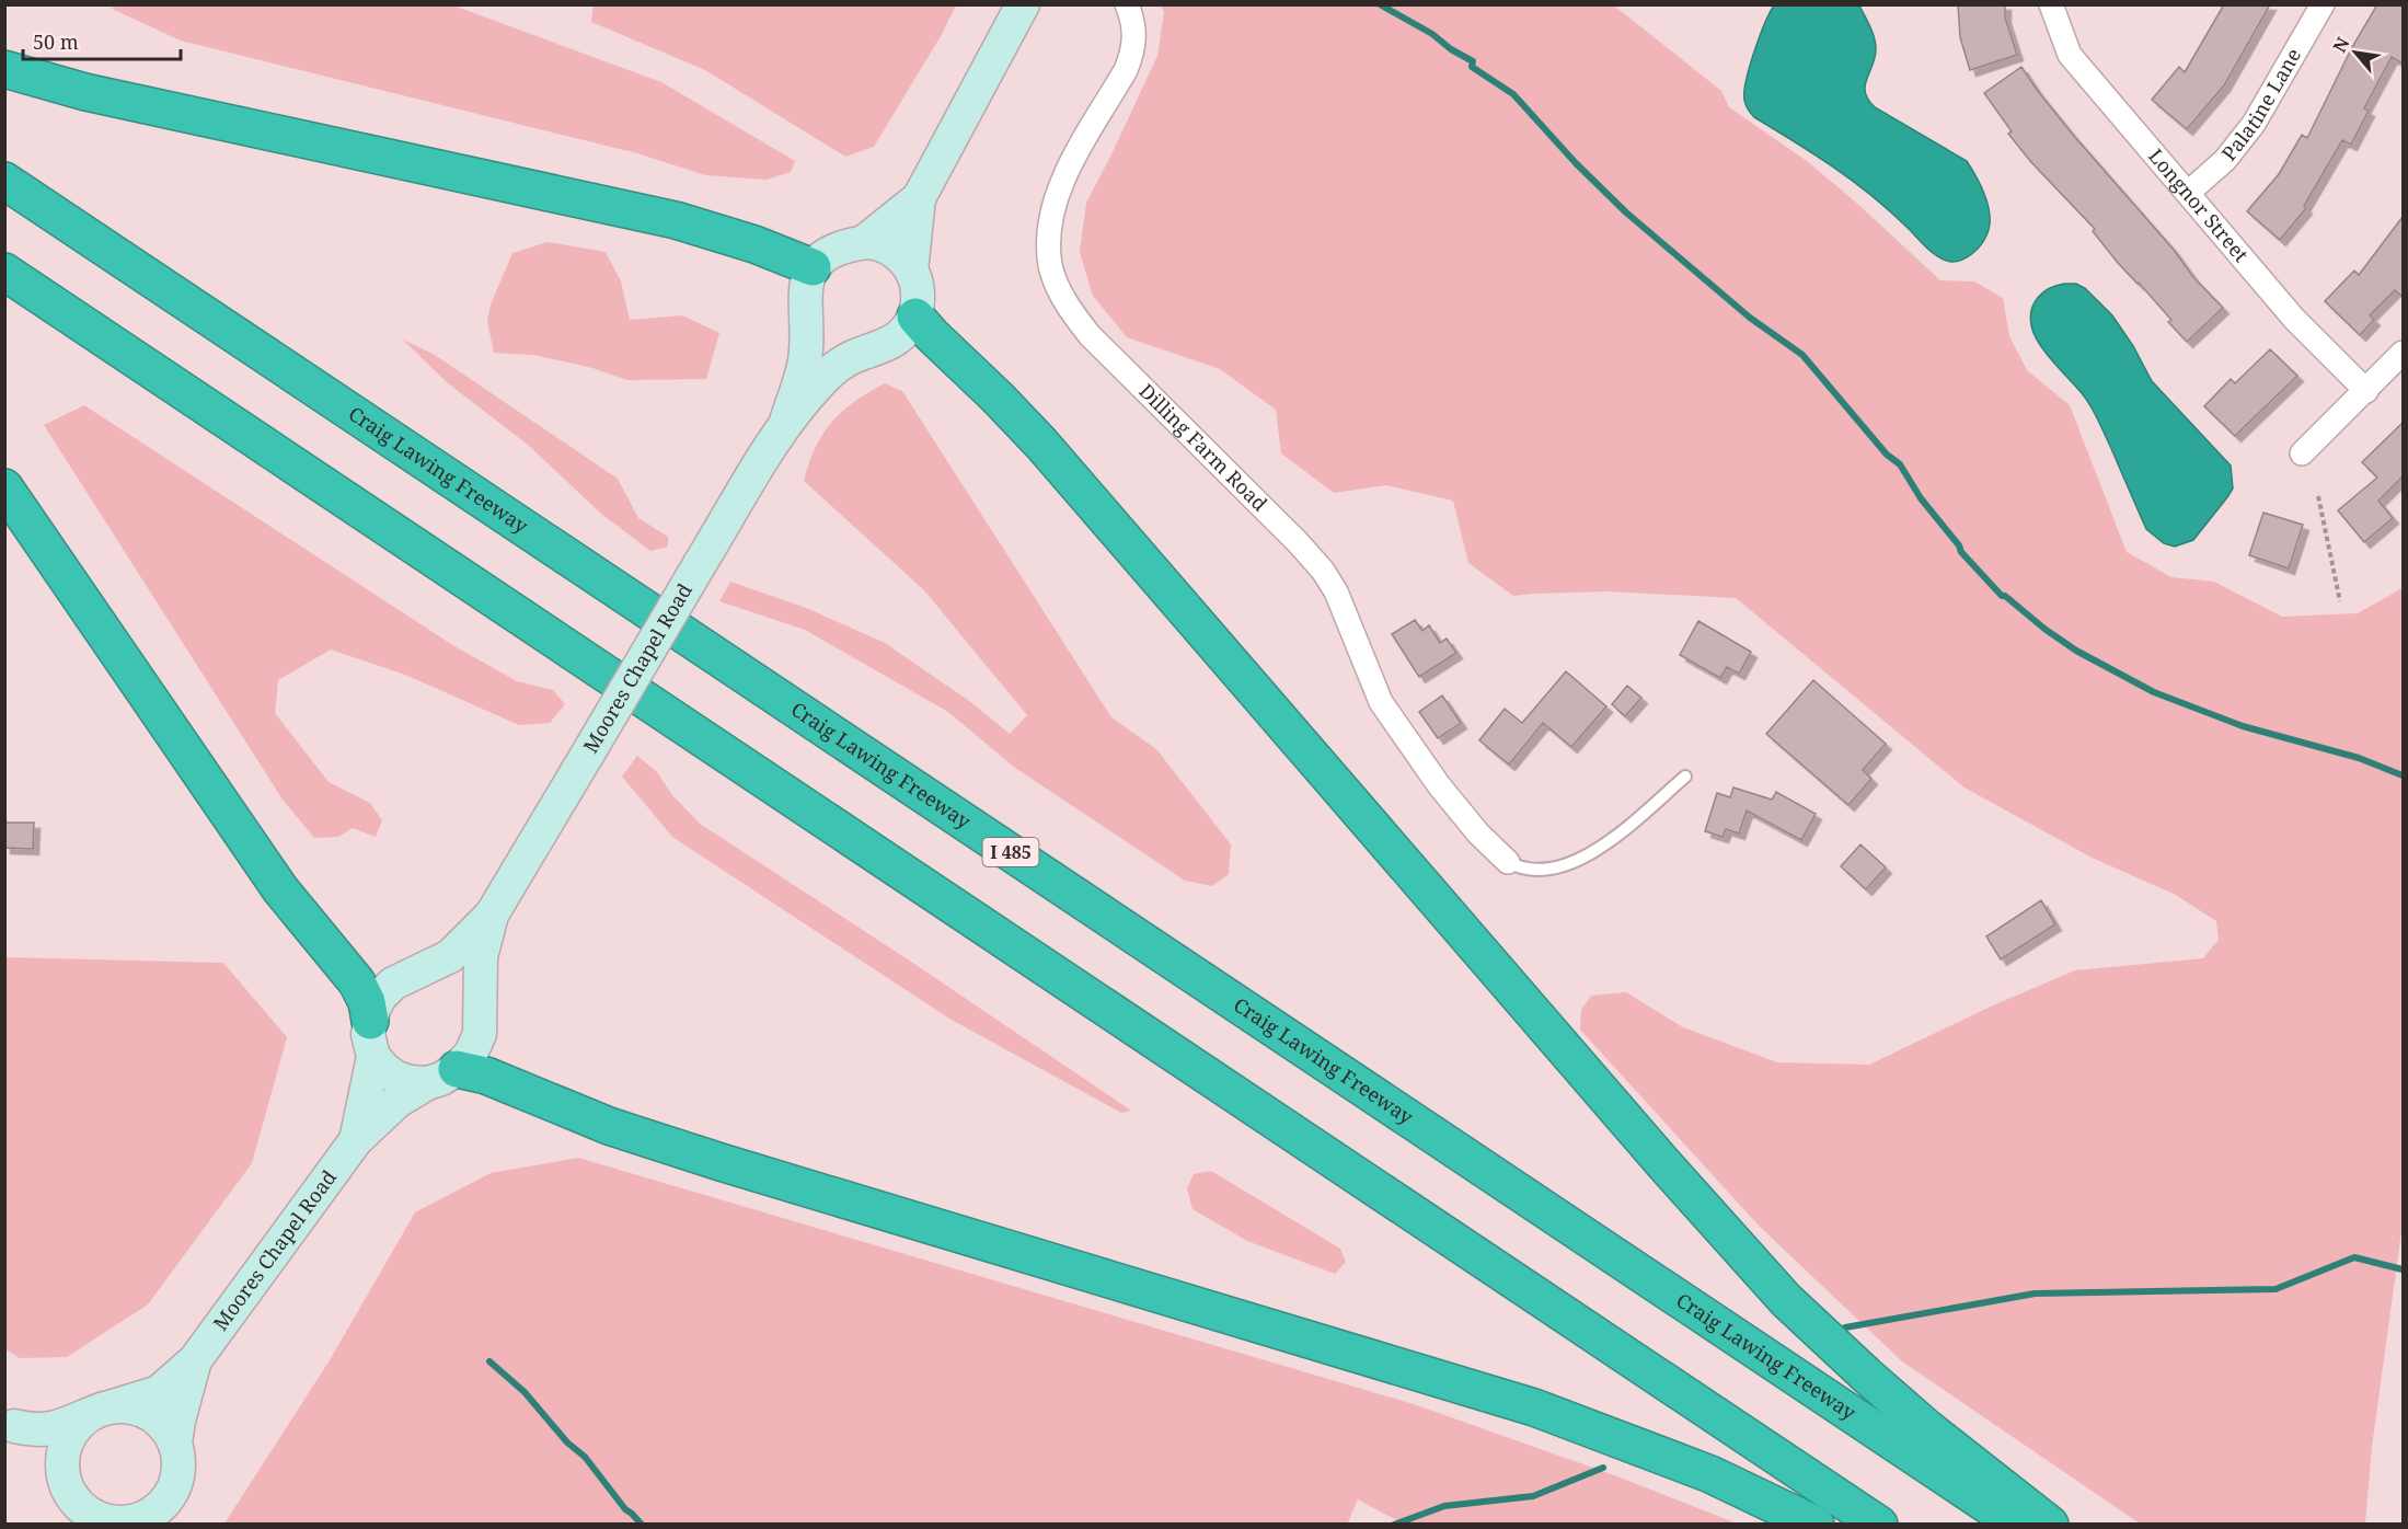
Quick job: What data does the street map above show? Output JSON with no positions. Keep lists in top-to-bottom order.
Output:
{
  "streets": {
    "highway": ["Craig Lawing Freeway", "I 485"],
    "main road": ["Moores Chapel Road"],
    "street": ["Palatine Lane", "Longnor Street", "Dilling Farm Road"]
  },
  "crossings": [
    ["Palatine Lane", "Longnor Street"]
  ],
  "scale_bar": "50 m",
  "north": "top left"
}
